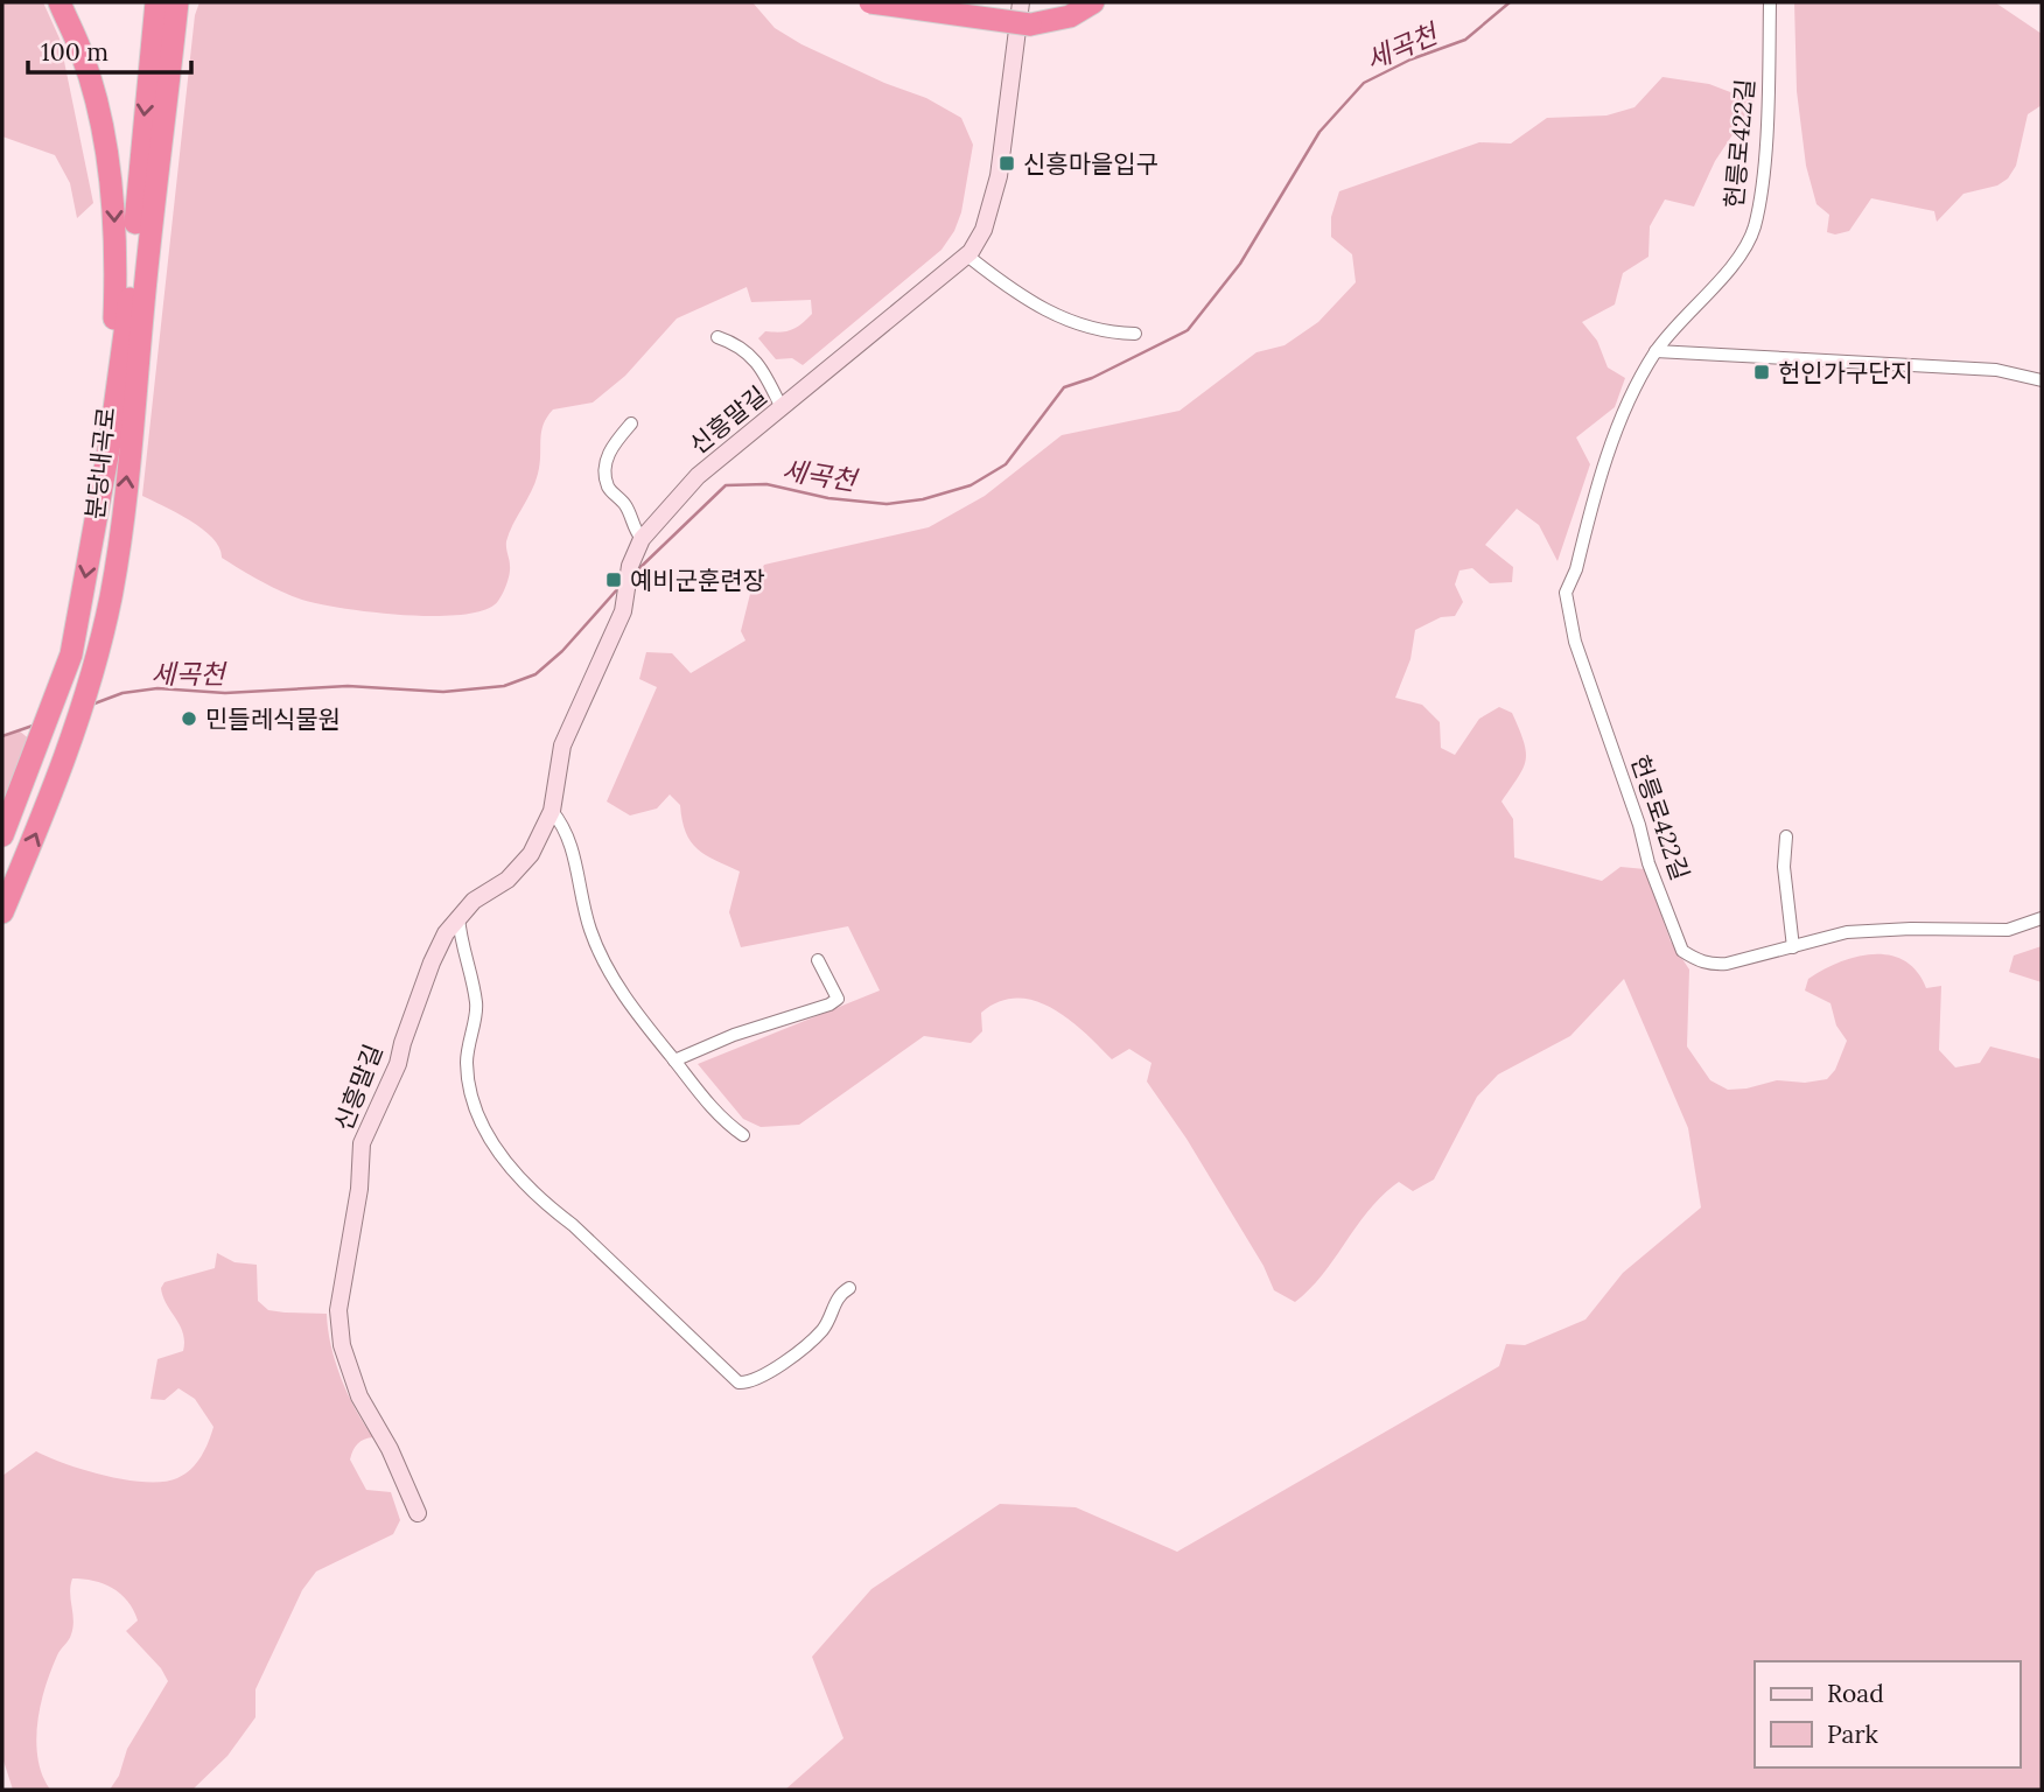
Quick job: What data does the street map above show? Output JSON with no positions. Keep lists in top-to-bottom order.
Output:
{
  "streets": {
    "highway": ["분당내곡로"],
    "street": ["헌릉로422길", "신흥말길"]
  },
  "water": ["세곡천"],
  "places": {
    "transit": ["신흥마을입구", "헌인가구단지", "예비군훈련장"],
    "other": ["민들레식물원"]
  },
  "legend": ["Road", "Park"],
  "scale_bar": "100 m"
}
